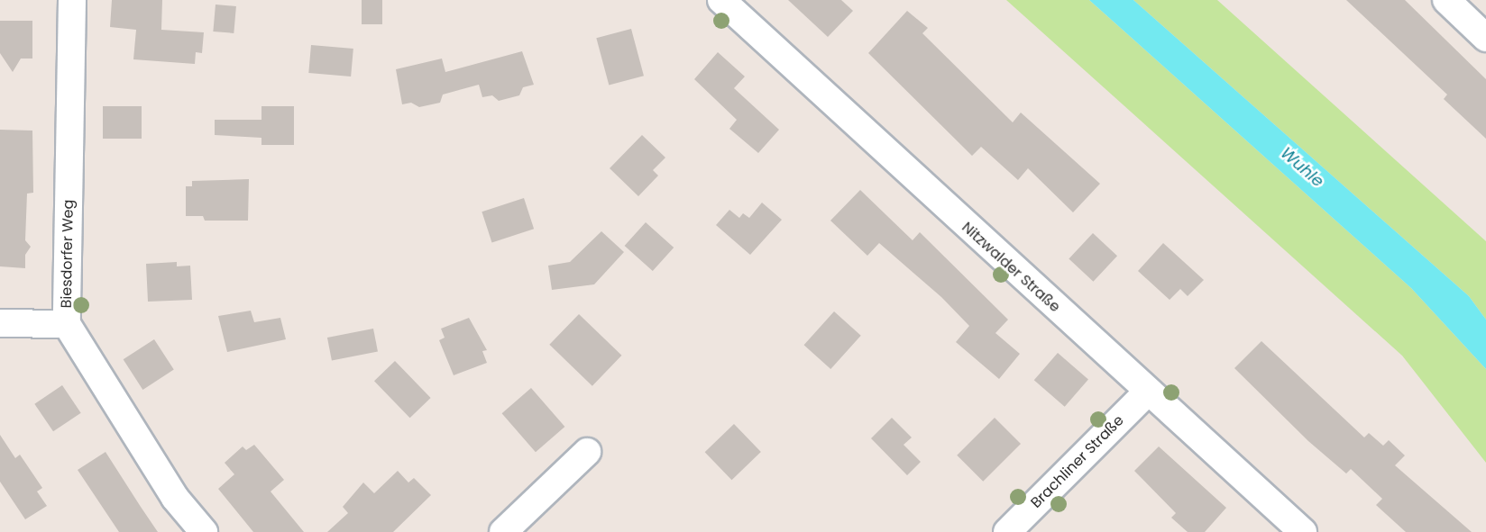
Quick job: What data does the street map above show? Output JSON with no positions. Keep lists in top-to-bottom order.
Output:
{
  "streets": {
    "street": ["Biesdorfer Weg", "Nitzwalder Straße", "Brachliner Straße"]
  },
  "crossings": [
    ["Nitzwalder Straße", "Brachliner Straße"]
  ],
  "water": ["Wuhle"]
}
